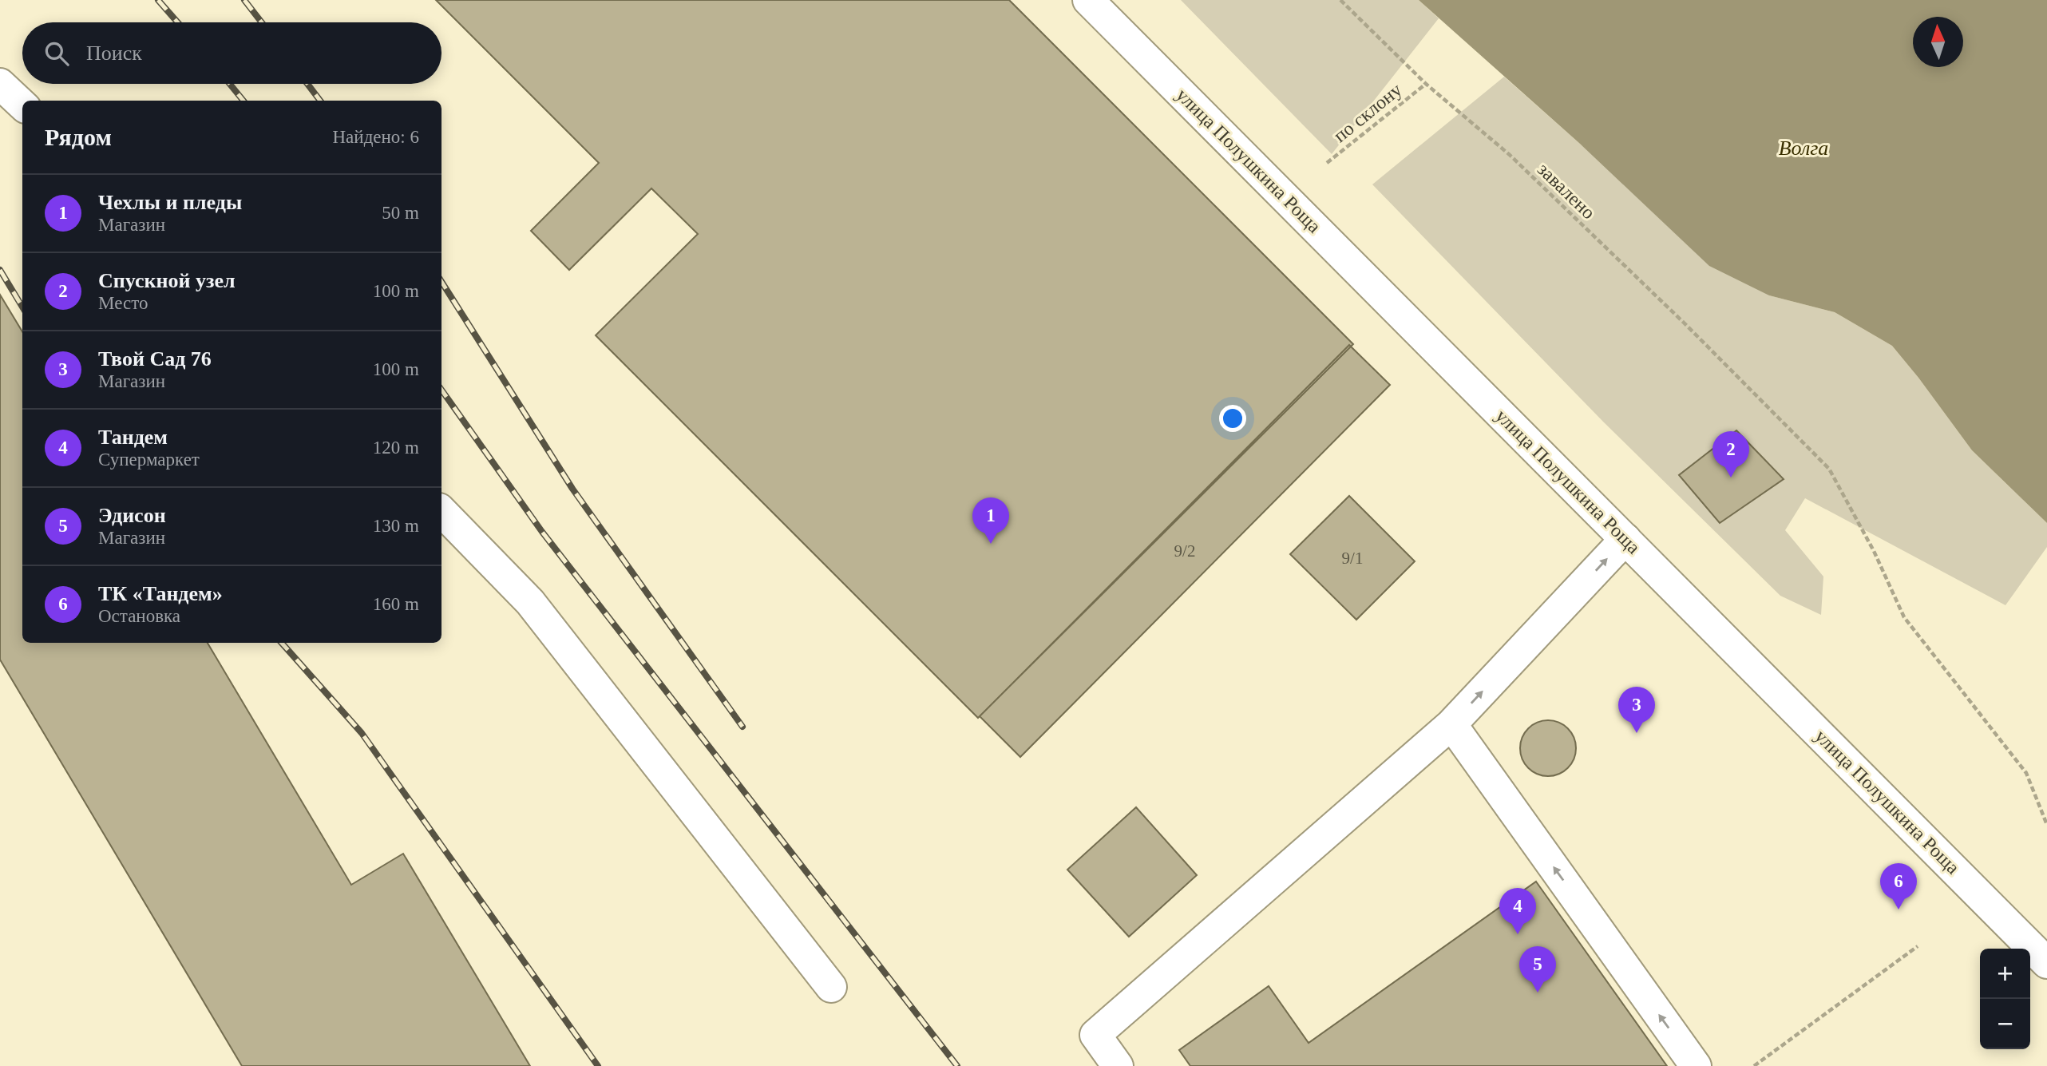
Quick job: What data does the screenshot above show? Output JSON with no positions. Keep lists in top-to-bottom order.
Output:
{
  "streets": {
    "main road": ["улица Полушкина Роща"],
    "path": ["по склону", "завалено"]
  },
  "crossings": [
    ["по склону", "завалено"]
  ],
  "water": ["Волга"],
  "house_numbers": ["9/2", "9/1"],
  "north": "top",
  "page": {
    "search": "Поиск",
    "heading": ["Рядом", "Найдено: 6"],
    "list": [
      {
        "mark": "1",
        "name": "Чехлы и пледы",
        "note": "Магазин",
        "value": "50 m"
      },
      {
        "mark": "2",
        "name": "Спускной узел",
        "note": "Место",
        "value": "100 m"
      },
      {
        "mark": "3",
        "name": "Твой Сад 76",
        "note": "Магазин",
        "value": "100 m"
      },
      {
        "mark": "4",
        "name": "Тандем",
        "note": "Супермаркет",
        "value": "120 m"
      },
      {
        "mark": "5",
        "name": "Эдисон",
        "note": "Магазин",
        "value": "130 m"
      },
      {
        "mark": "6",
        "name": "ТК «Тандем»",
        "note": "Остановка",
        "value": "160 m"
      }
    ],
    "pins": [
      "2",
      "1",
      "3",
      "6",
      "4",
      "5"
    ],
    "map_buttons": ["+", "−"]
  }
}
